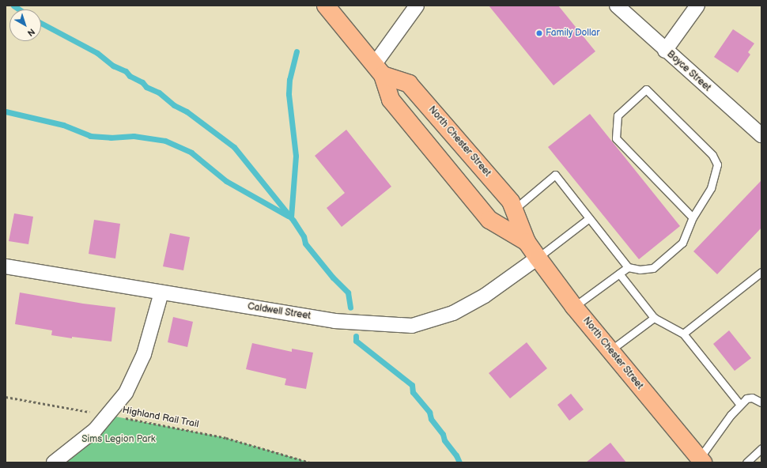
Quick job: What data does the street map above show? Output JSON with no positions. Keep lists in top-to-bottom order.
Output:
{
  "streets": {
    "main road": ["North Chester Street"],
    "street": ["Boyce Street", "Caldwell Street"],
    "path": ["Highland Rail Trail"]
  },
  "crossings": [
    ["North Chester Street", "Caldwell Street"]
  ],
  "parks": ["Sims Legion Park"],
  "places": ["Family Dollar"],
  "north": "bottom right"
}
